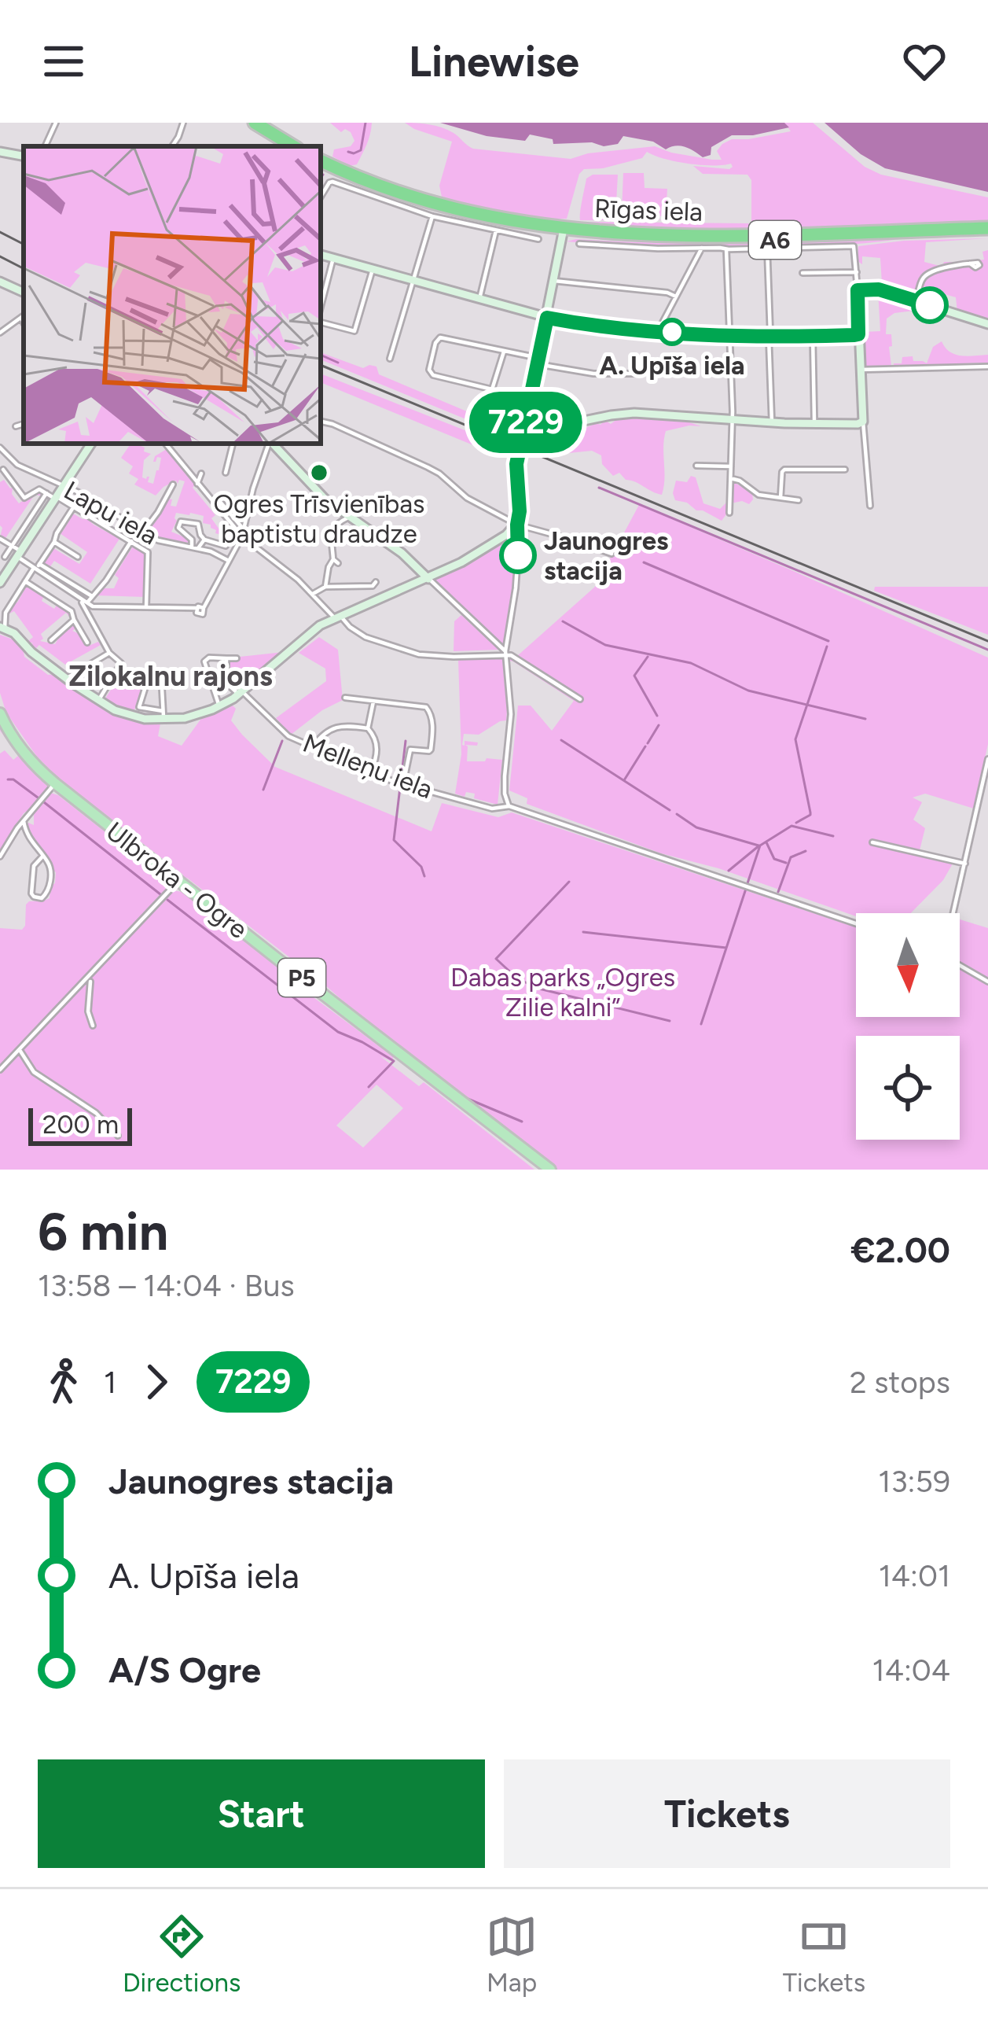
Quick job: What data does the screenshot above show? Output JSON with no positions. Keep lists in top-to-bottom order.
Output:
{
  "streets": {
    "highway": ["Rīgas iela", "A6"],
    "main road": ["Ulbroka - Ogre", "P5"],
    "street": ["Lapu iela", "Melleņu iela"]
  },
  "districts": ["Zilokalnu rajons"],
  "parks": ["Dabas parks „Ogres Zilie kalni”"],
  "places": ["A. Upīša iela", "Ogres Trīsvienības baptistu draudze", "Jaunogres stacija"],
  "lines": ["bus line 7229"],
  "scale_bar": "200 m",
  "north": "bottom",
  "page": {
    "header": "Linewise",
    "on_map": "7229",
    "scale": "200 m",
    "heading": ["6 min", "13:58 – 14:04 · Bus", "€2.00"],
    "legs": ["1", "7229", "2 stops"],
    "list": [
      {
        "name": "Jaunogres stacija",
        "value": "13:59"
      },
      {
        "name": "A. Upīša iela",
        "value": "14:01"
      },
      {
        "name": "A/S Ogre",
        "value": "14:04"
      }
    ],
    "buttons": ["Start", "Tickets"],
    "tabs": ["Directions", "Map", "Tickets"]
  }
}
